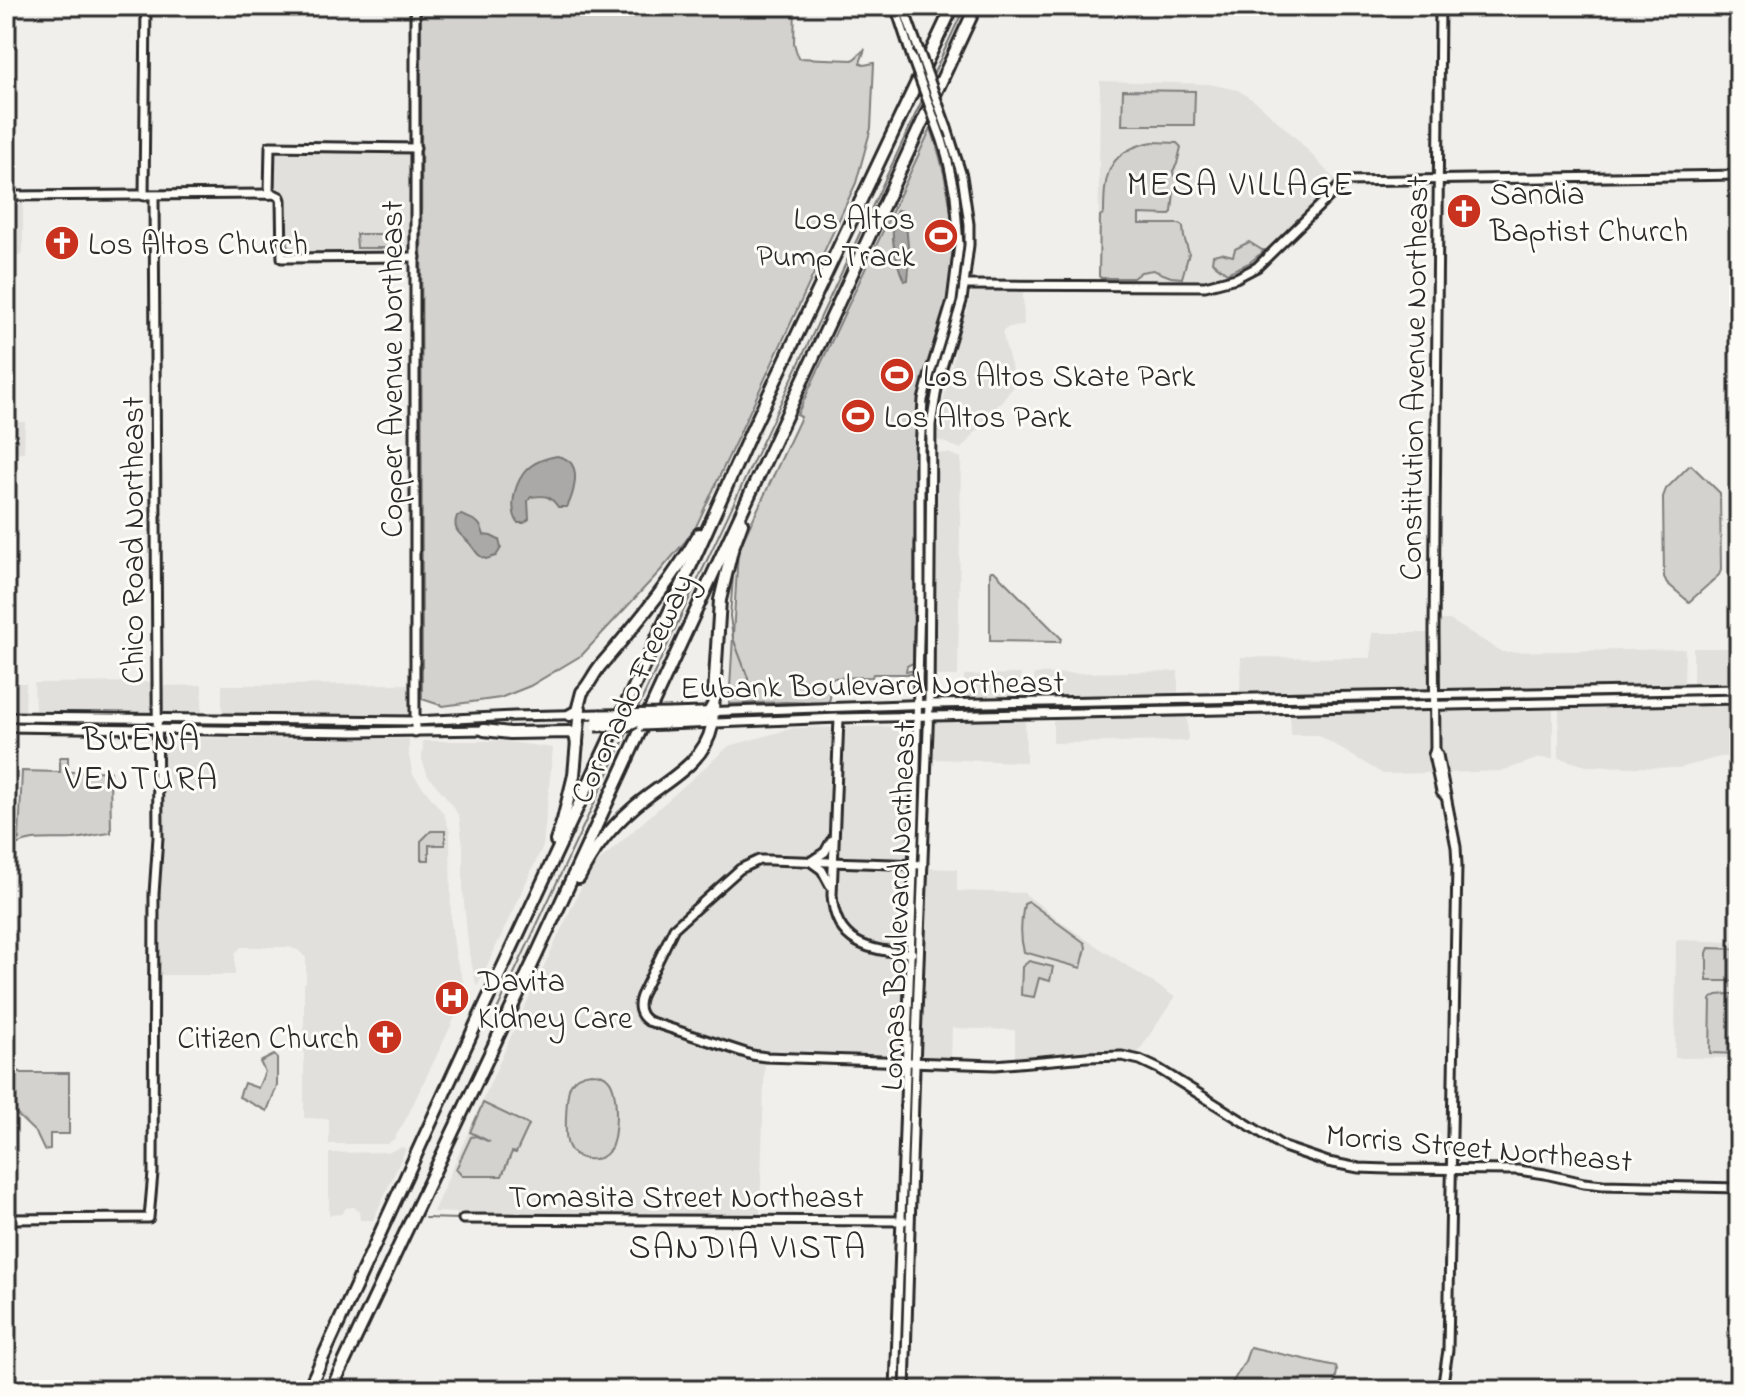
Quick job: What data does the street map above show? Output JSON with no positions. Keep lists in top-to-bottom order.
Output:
{
  "streets": {
    "highway": ["Coronado Freeway"],
    "street": [
      "Copper Avenue Northeast",
      "Constitution Avenue Northeast",
      "Chico Road Northeast",
      "Eubank Boulevard Northeast",
      "Lomas Boulevard Northeast",
      "Morris Street Northeast",
      "Tomasita Street Northeast"
    ]
  },
  "crossings": [
    ["Constitution Avenue Northeast", "Eubank Boulevard Northeast"],
    ["Constitution Avenue Northeast", "Morris Street Northeast"],
    ["Eubank Boulevard Northeast", "Lomas Boulevard Northeast"],
    ["Lomas Boulevard Northeast", "Morris Street Northeast"],
    ["Lomas Boulevard Northeast", "Tomasita Street Northeast"]
  ],
  "districts": ["MESA VILLAGE", "BUENA VENTURA", "SANDIA VISTA"],
  "places": {
    "church": ["Sandia Baptist Church", "Los Altos Church", "Citizen Church"],
    "sports": ["Los Altos Pump Track", "Los Altos Skate Park", "Los Altos Park"],
    "hospital": ["Davita Kidney Care"]
  }
}
